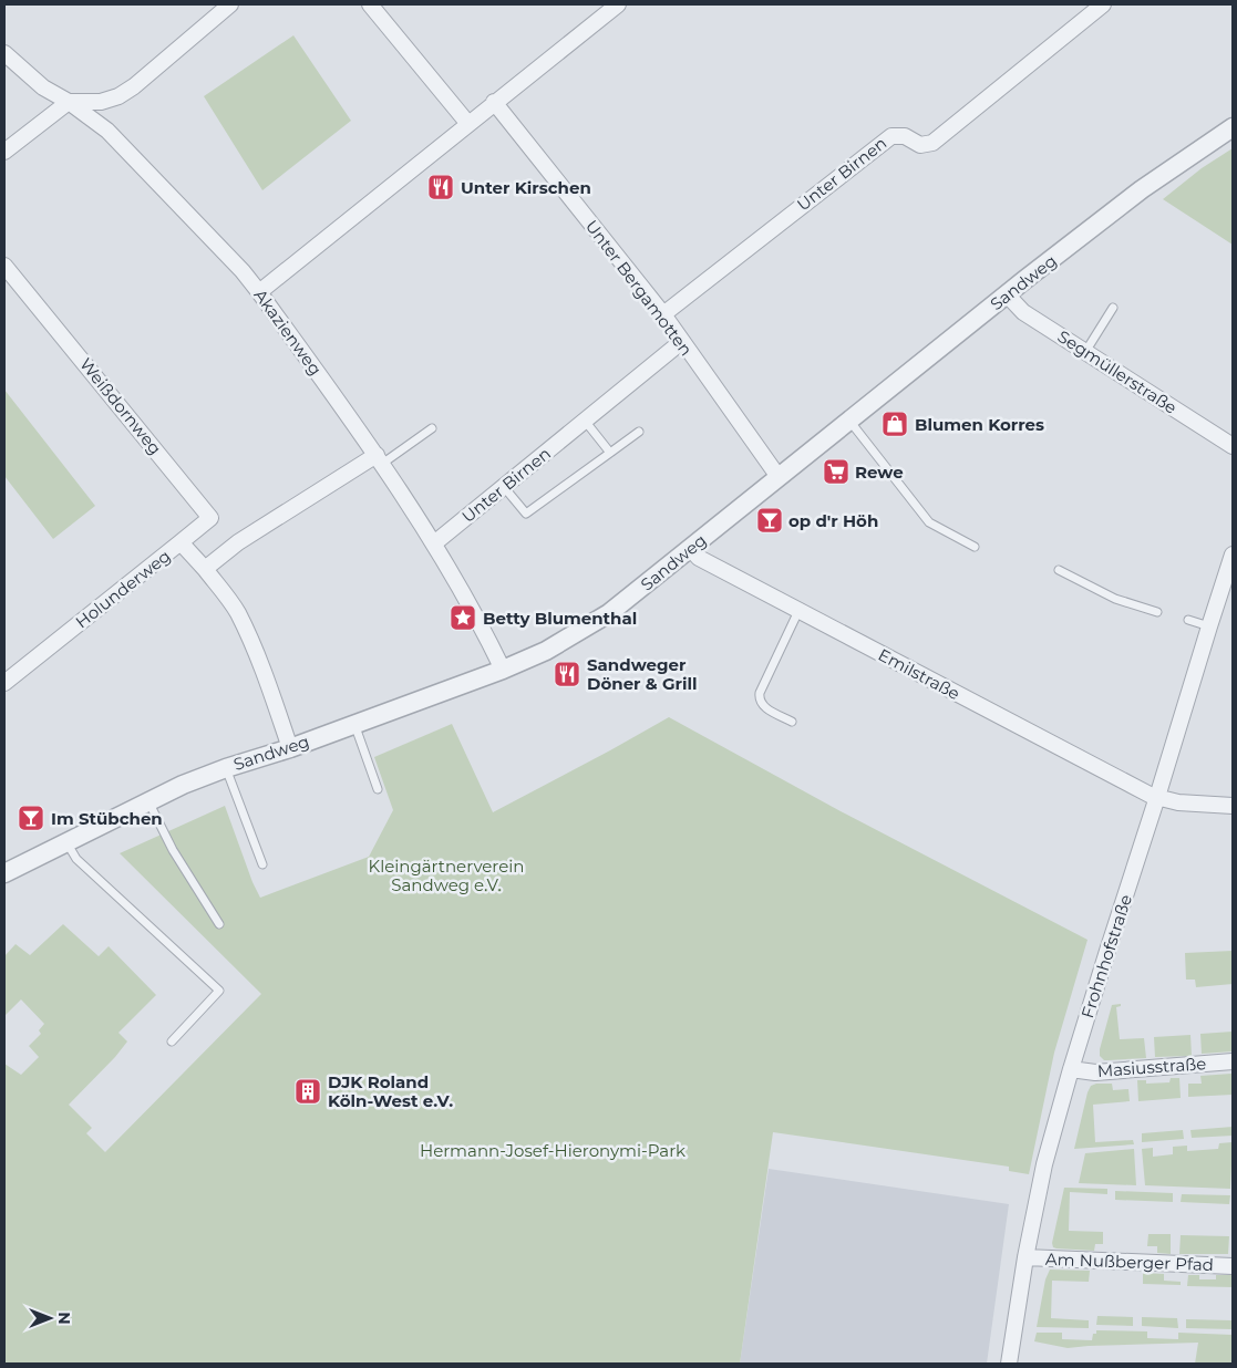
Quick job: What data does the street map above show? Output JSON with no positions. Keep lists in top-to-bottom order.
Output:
{
  "streets": {
    "street": [
      "Unter Birnen",
      "Sandweg",
      "Unter Bergamotten",
      "Akazienweg",
      "Segmüllerstraße",
      "Weißdornweg",
      "Holunderweg",
      "Emilstraße",
      "Frohnhofstraße",
      "Masiusstraße",
      "Am Nußberger Pfad"
    ]
  },
  "crossings": [
    ["Unter Birnen", "Unter Bergamotten"],
    ["Unter Birnen", "Akazienweg"],
    ["Sandweg", "Unter Bergamotten"],
    ["Sandweg", "Akazienweg"],
    ["Sandweg", "Segmüllerstraße"],
    ["Sandweg", "Emilstraße"],
    ["Weißdornweg", "Holunderweg"],
    ["Emilstraße", "Frohnhofstraße"],
    ["Frohnhofstraße", "Masiusstraße"],
    ["Frohnhofstraße", "Am Nußberger Pfad"]
  ],
  "parks": ["Kleingärtnerverein Sandweg e.V.", "Hermann-Josef-Hieronymi-Park"],
  "places": {
    "restaurant": ["Unter Kirschen", "Sandweger Döner & Grill"],
    "shop": ["Blumen Korres"],
    "supermarket": ["Rewe"],
    "bar": ["op d'r Höh", "Im Stübchen"],
    "place": ["Betty Blumenthal"],
    "building": ["DJK Roland Köln-West e.V."]
  },
  "north": "right"
}
